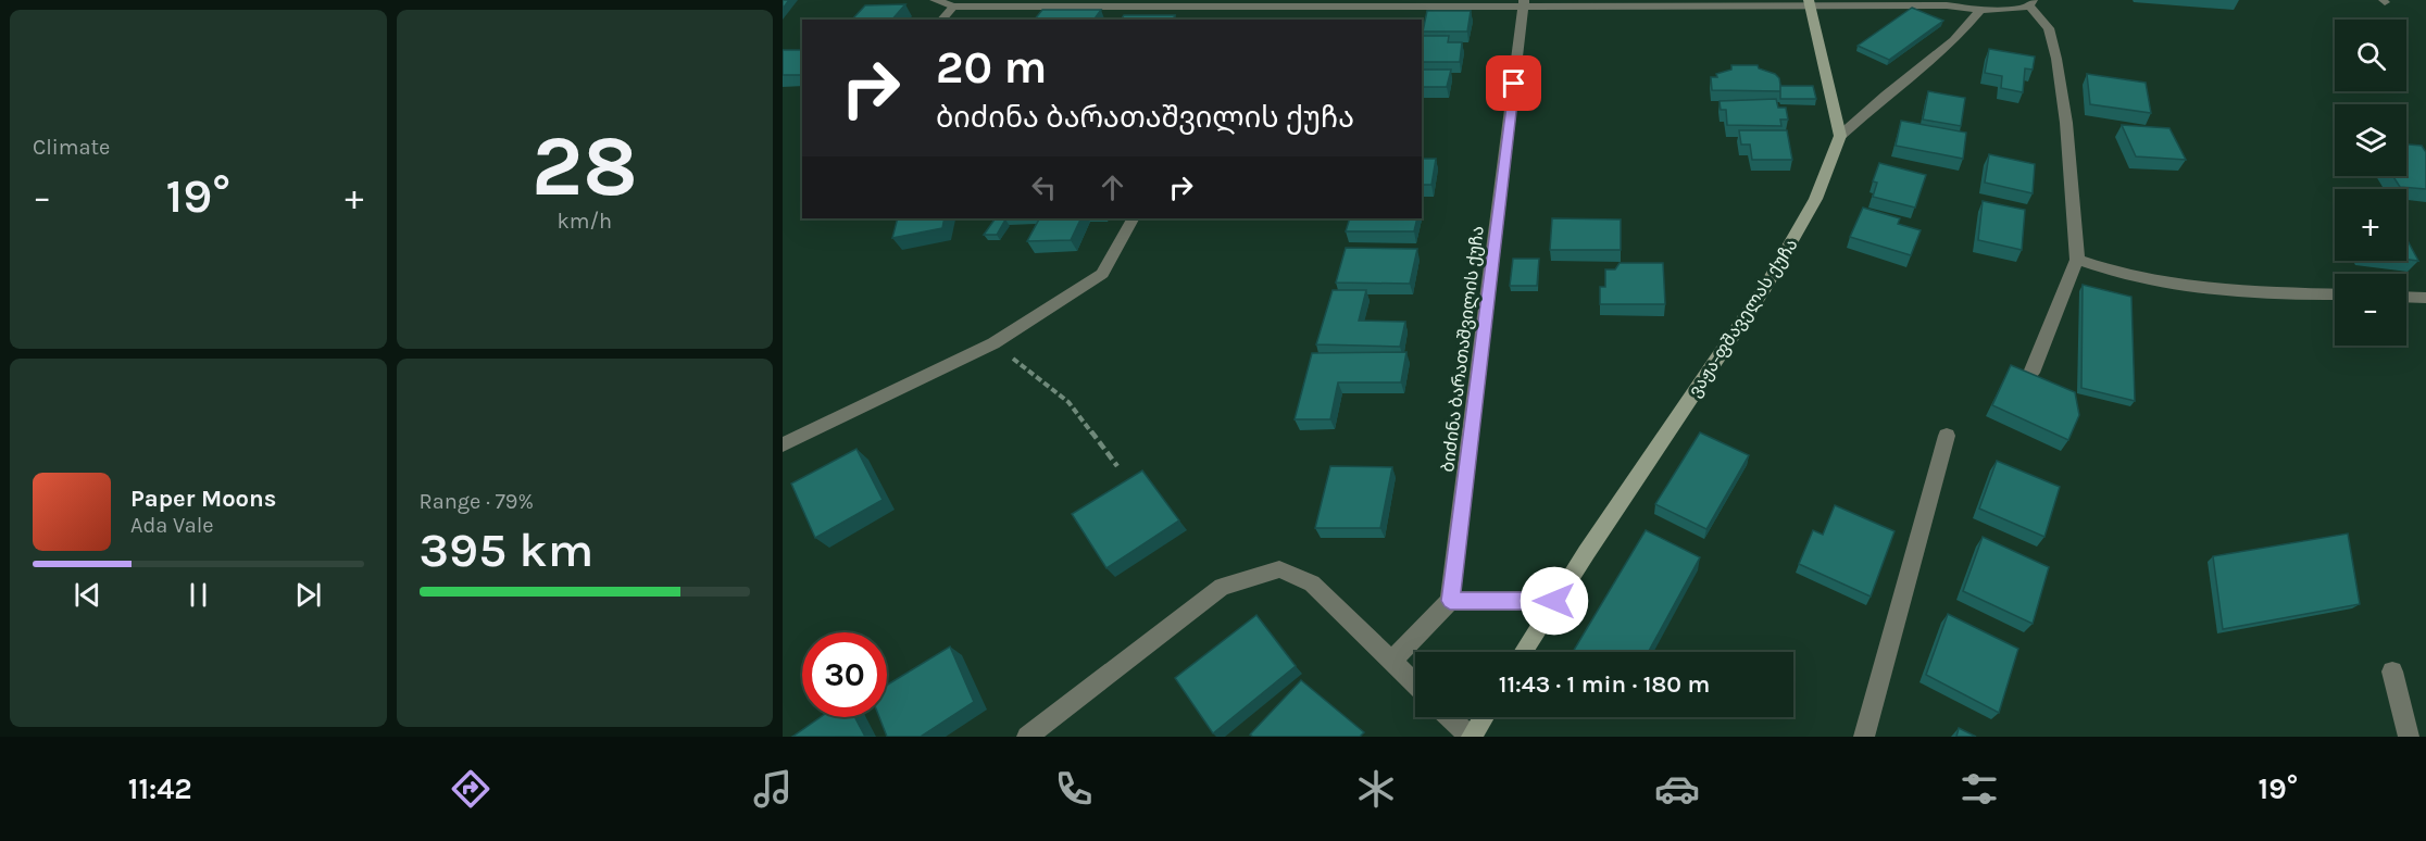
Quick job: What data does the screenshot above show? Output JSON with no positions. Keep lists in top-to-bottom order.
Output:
{
  "streets": {
    "street": ["ვაჟა-ფშაველას ქუჩა", "ბიძინა ბარათაშვილის ქუჩა"]
  },
  "page": {
    "tile": [
      "Climate",
      ["28", "km/h"],
      ["Range · 79%", "395 km"]
    ],
    "map_buttons": ["+", "−"],
    "turn": ["20 m", "ბიძინა ბარათაშვილის ქუჩა"],
    "heat": ["−", "19°", "+"],
    "song": ["Paper Moons", "Ada Vale"],
    "limit": "30",
    "trip": "11:43 · 1 min · 180 m",
    "tabs": ["11:42", "19°"]
  }
}
